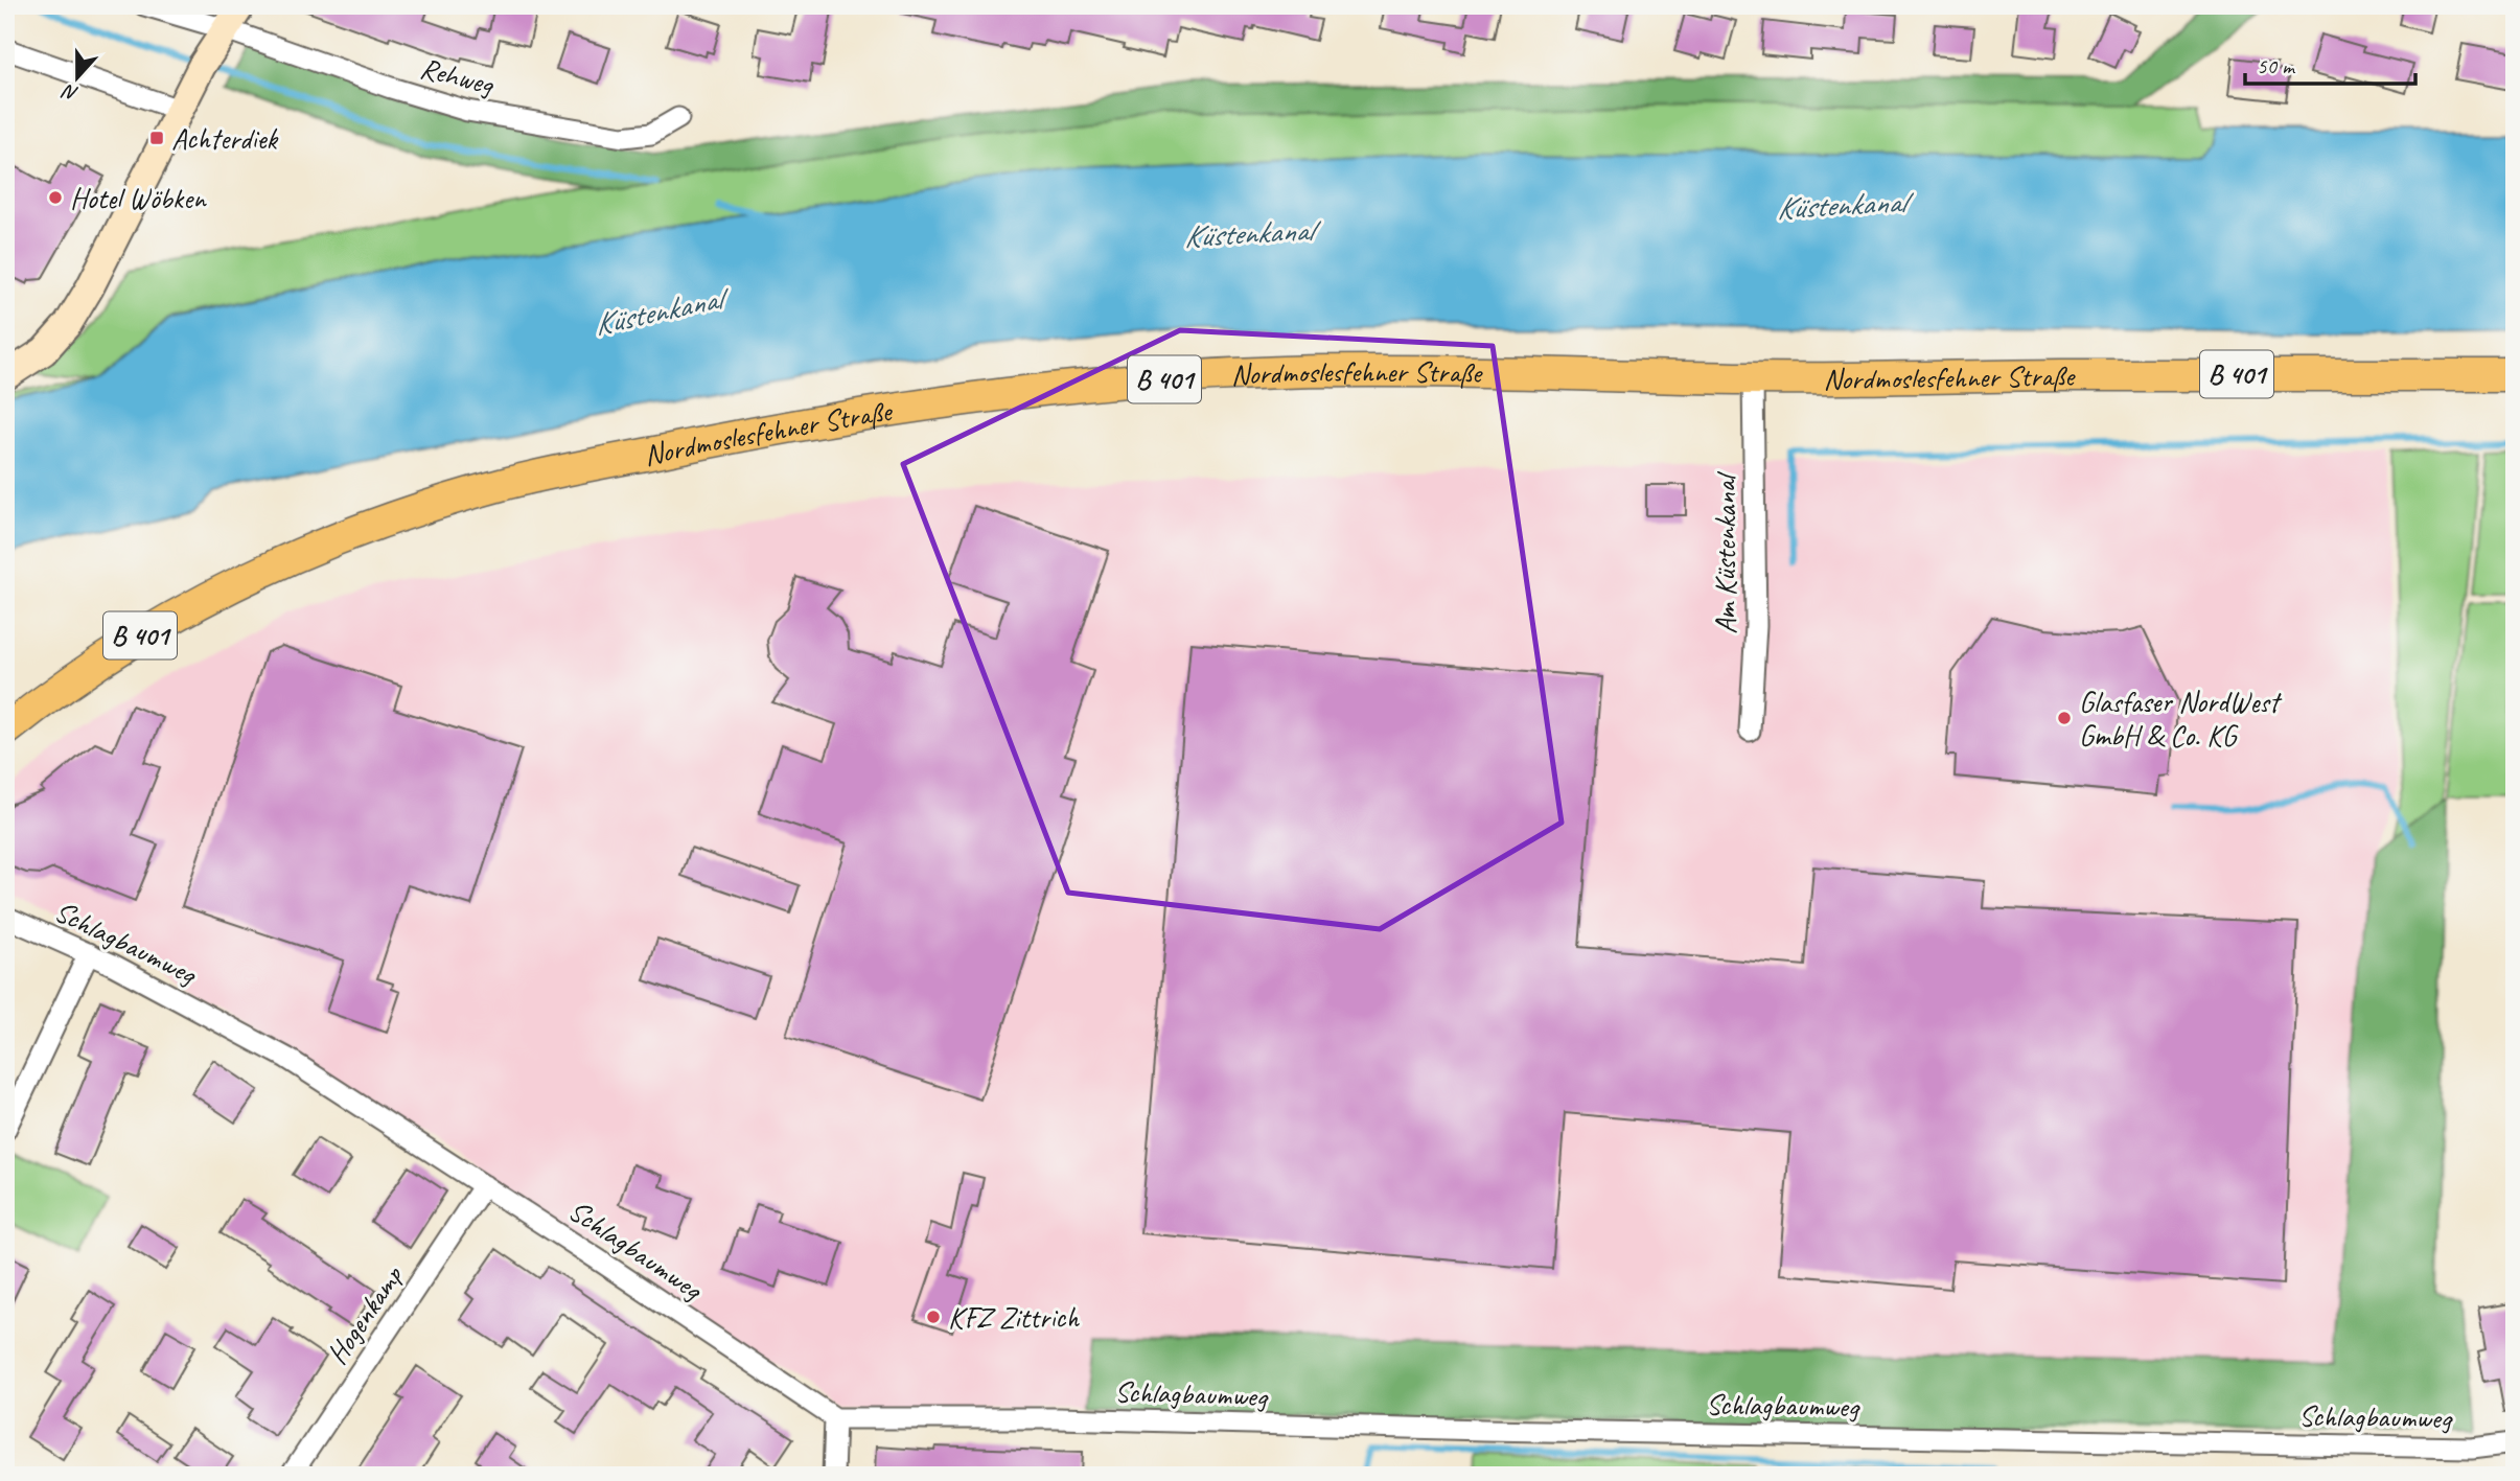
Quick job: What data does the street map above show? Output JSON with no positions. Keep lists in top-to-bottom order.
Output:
{
  "streets": {
    "main road": ["Nordmoslesfehner Straße", "B 401"],
    "street": [
      "Rehweg",
      "Am Küstenkanal",
      "Schlagbaumweg",
      "Hogenkamp"
    ]
  },
  "crossings": [
    ["Nordmoslesfehner Straße", "Am Küstenkanal"],
    ["Schlagbaumweg", "Hogenkamp"]
  ],
  "water": ["Küstenkanal"],
  "places": {
    "transit": ["Achterdiek"],
    "other": ["Hotel Wöbken", "Glasfaser NordWest GmbH & Co. KG", "KFZ Zittrich"]
  },
  "scale_bar": "50 m",
  "north": "bottom"
}
